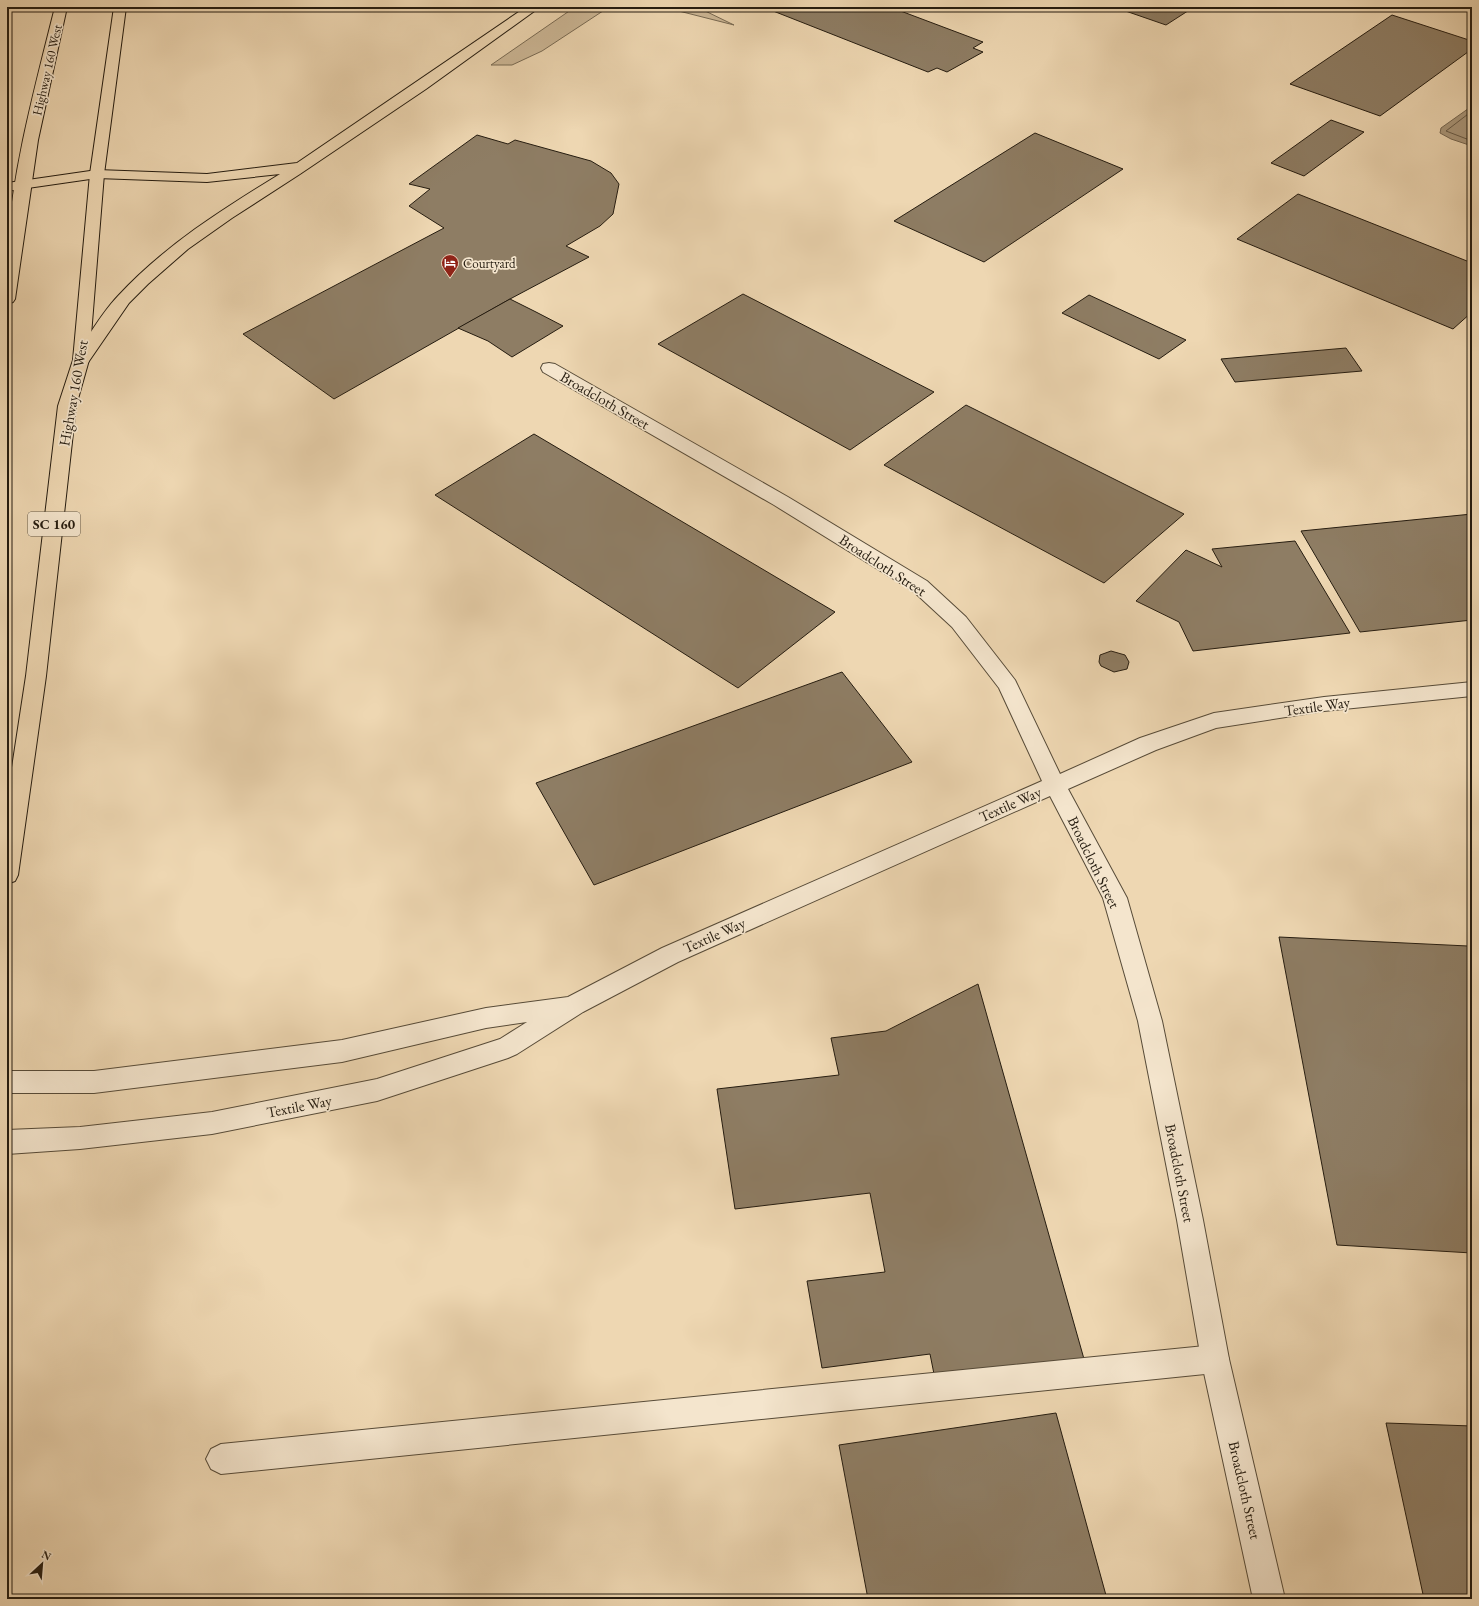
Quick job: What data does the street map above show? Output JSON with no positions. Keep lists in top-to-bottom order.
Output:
{
  "streets": {
    "main road": ["Highway 160 West", "SC 160"],
    "street": ["Broadcloth Street", "Textile Way"]
  },
  "crossings": [
    ["Broadcloth Street", "Textile Way"]
  ],
  "places": {
    "hotel": ["Courtyard"]
  },
  "north": "top right"
}
